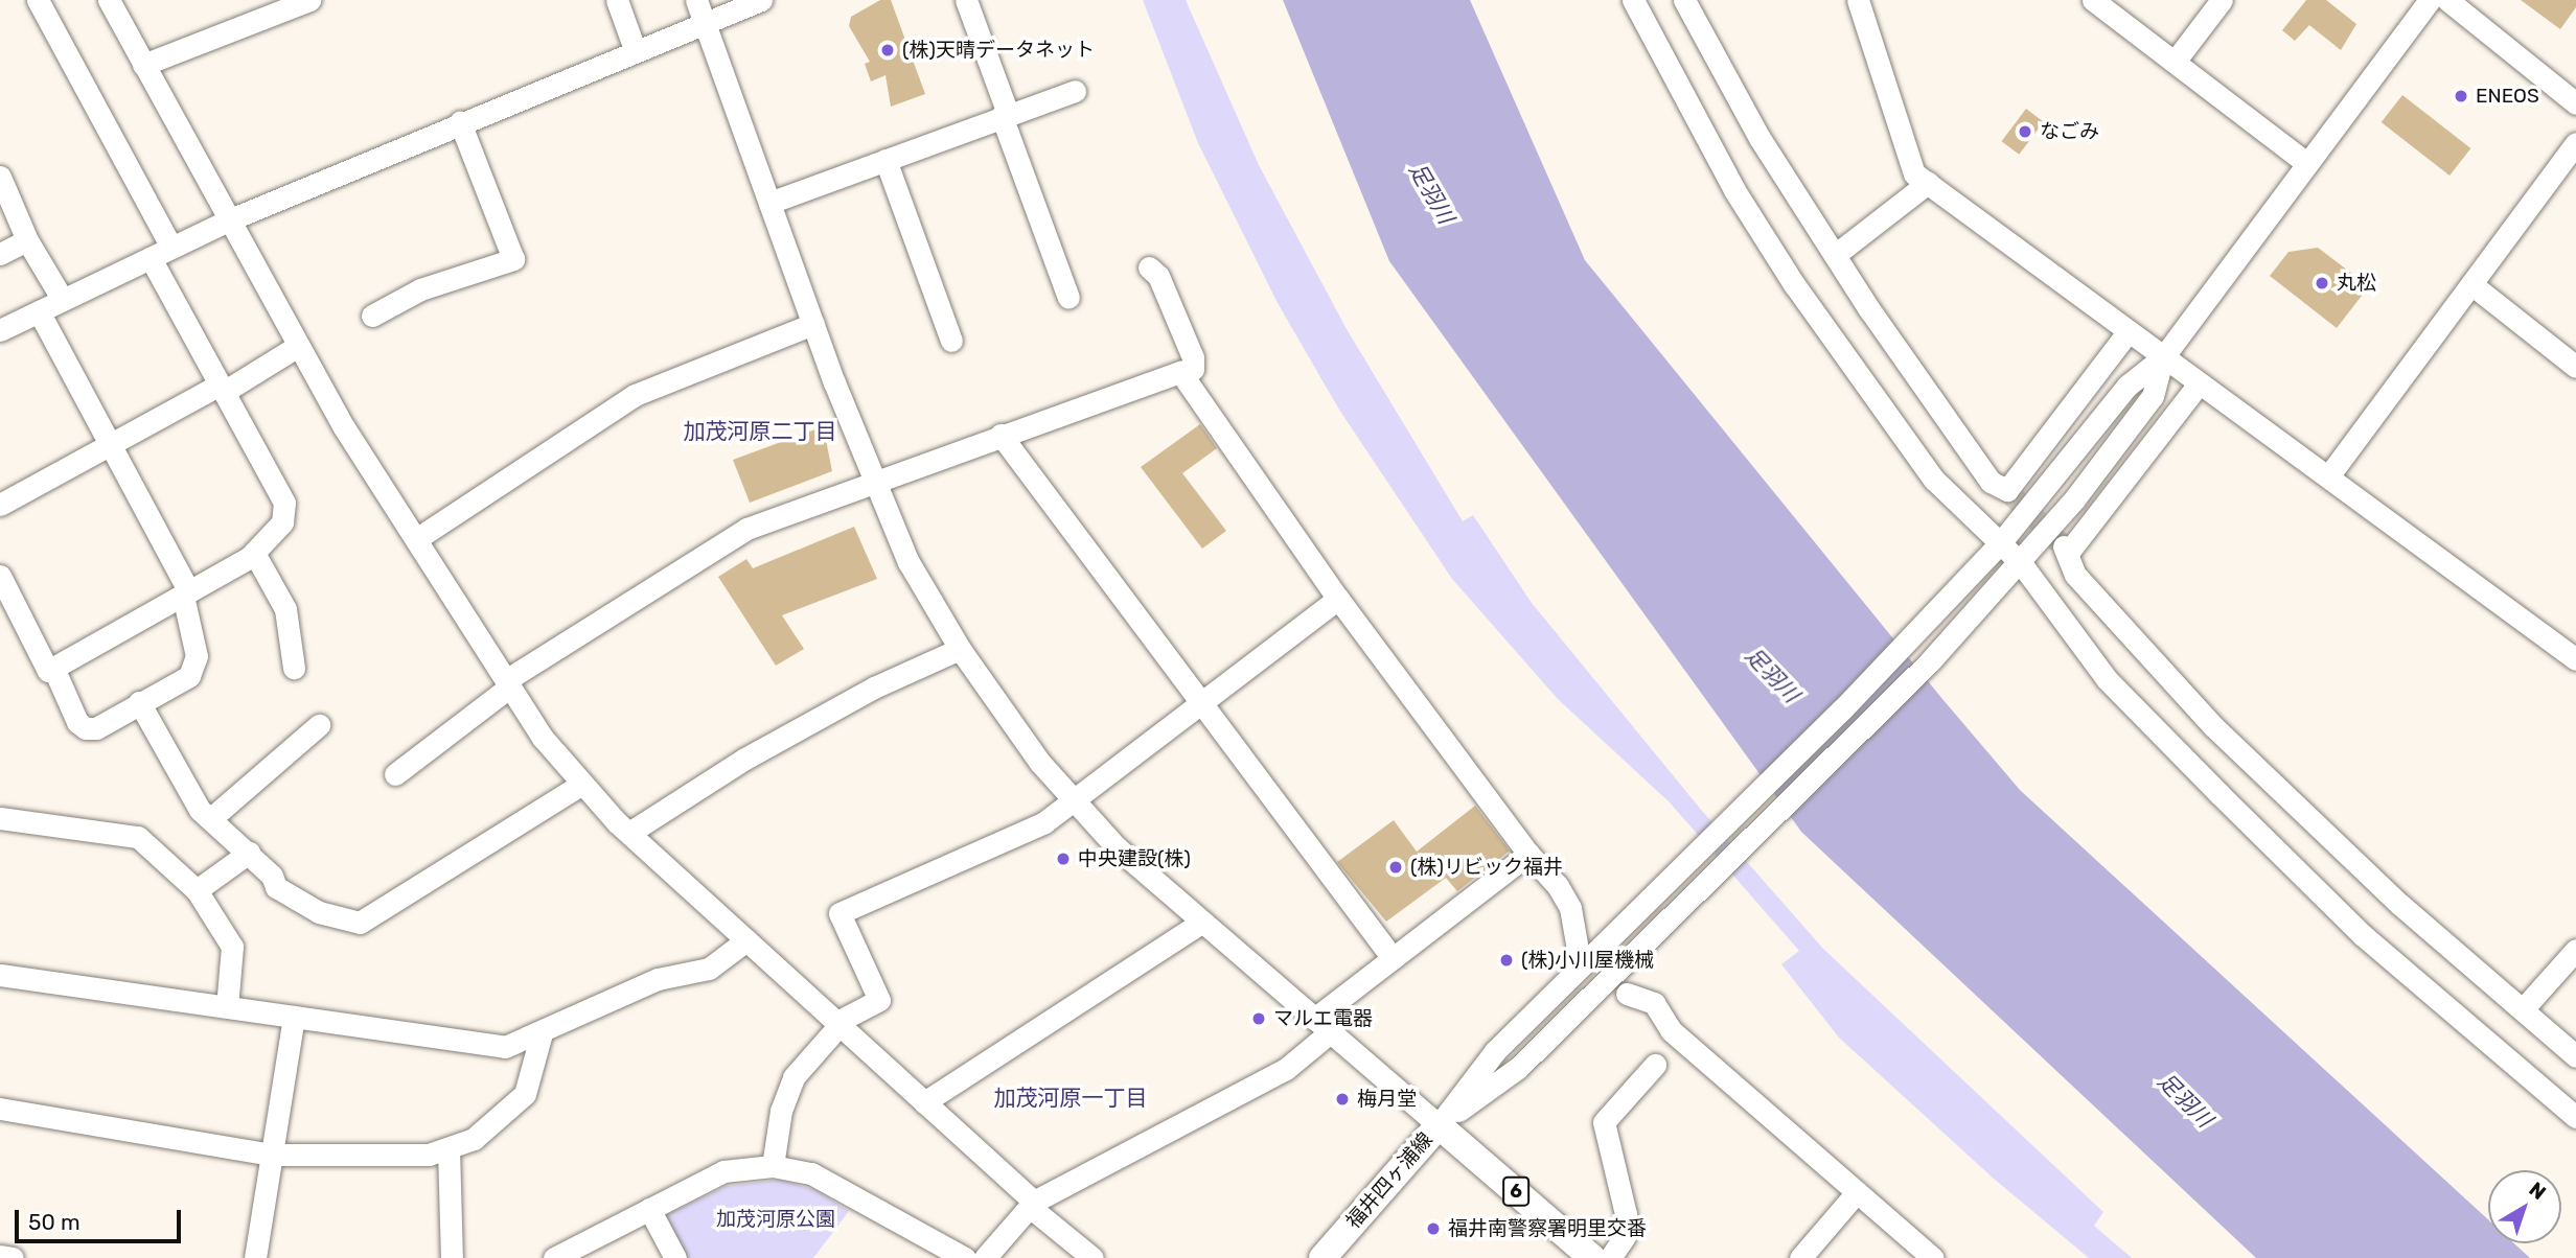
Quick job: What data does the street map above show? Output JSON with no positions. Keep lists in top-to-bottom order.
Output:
{
  "streets": {
    "main road": ["福井四ヶ浦線", "6"]
  },
  "districts": ["加茂河原二丁目", "加茂河原一丁目"],
  "water": ["足羽川"],
  "parks": ["加茂河原公園"],
  "places": [
    "(株)天晴データネット",
    "ENEOS",
    "なごみ",
    "丸松",
    "中央建設(株)",
    "(株)リビック福井",
    "(株)小川屋機械",
    "マルエ電器",
    "梅月堂",
    "福井南警察署明里交番"
  ],
  "scale_bar": "50 m",
  "north": "top right"
}
